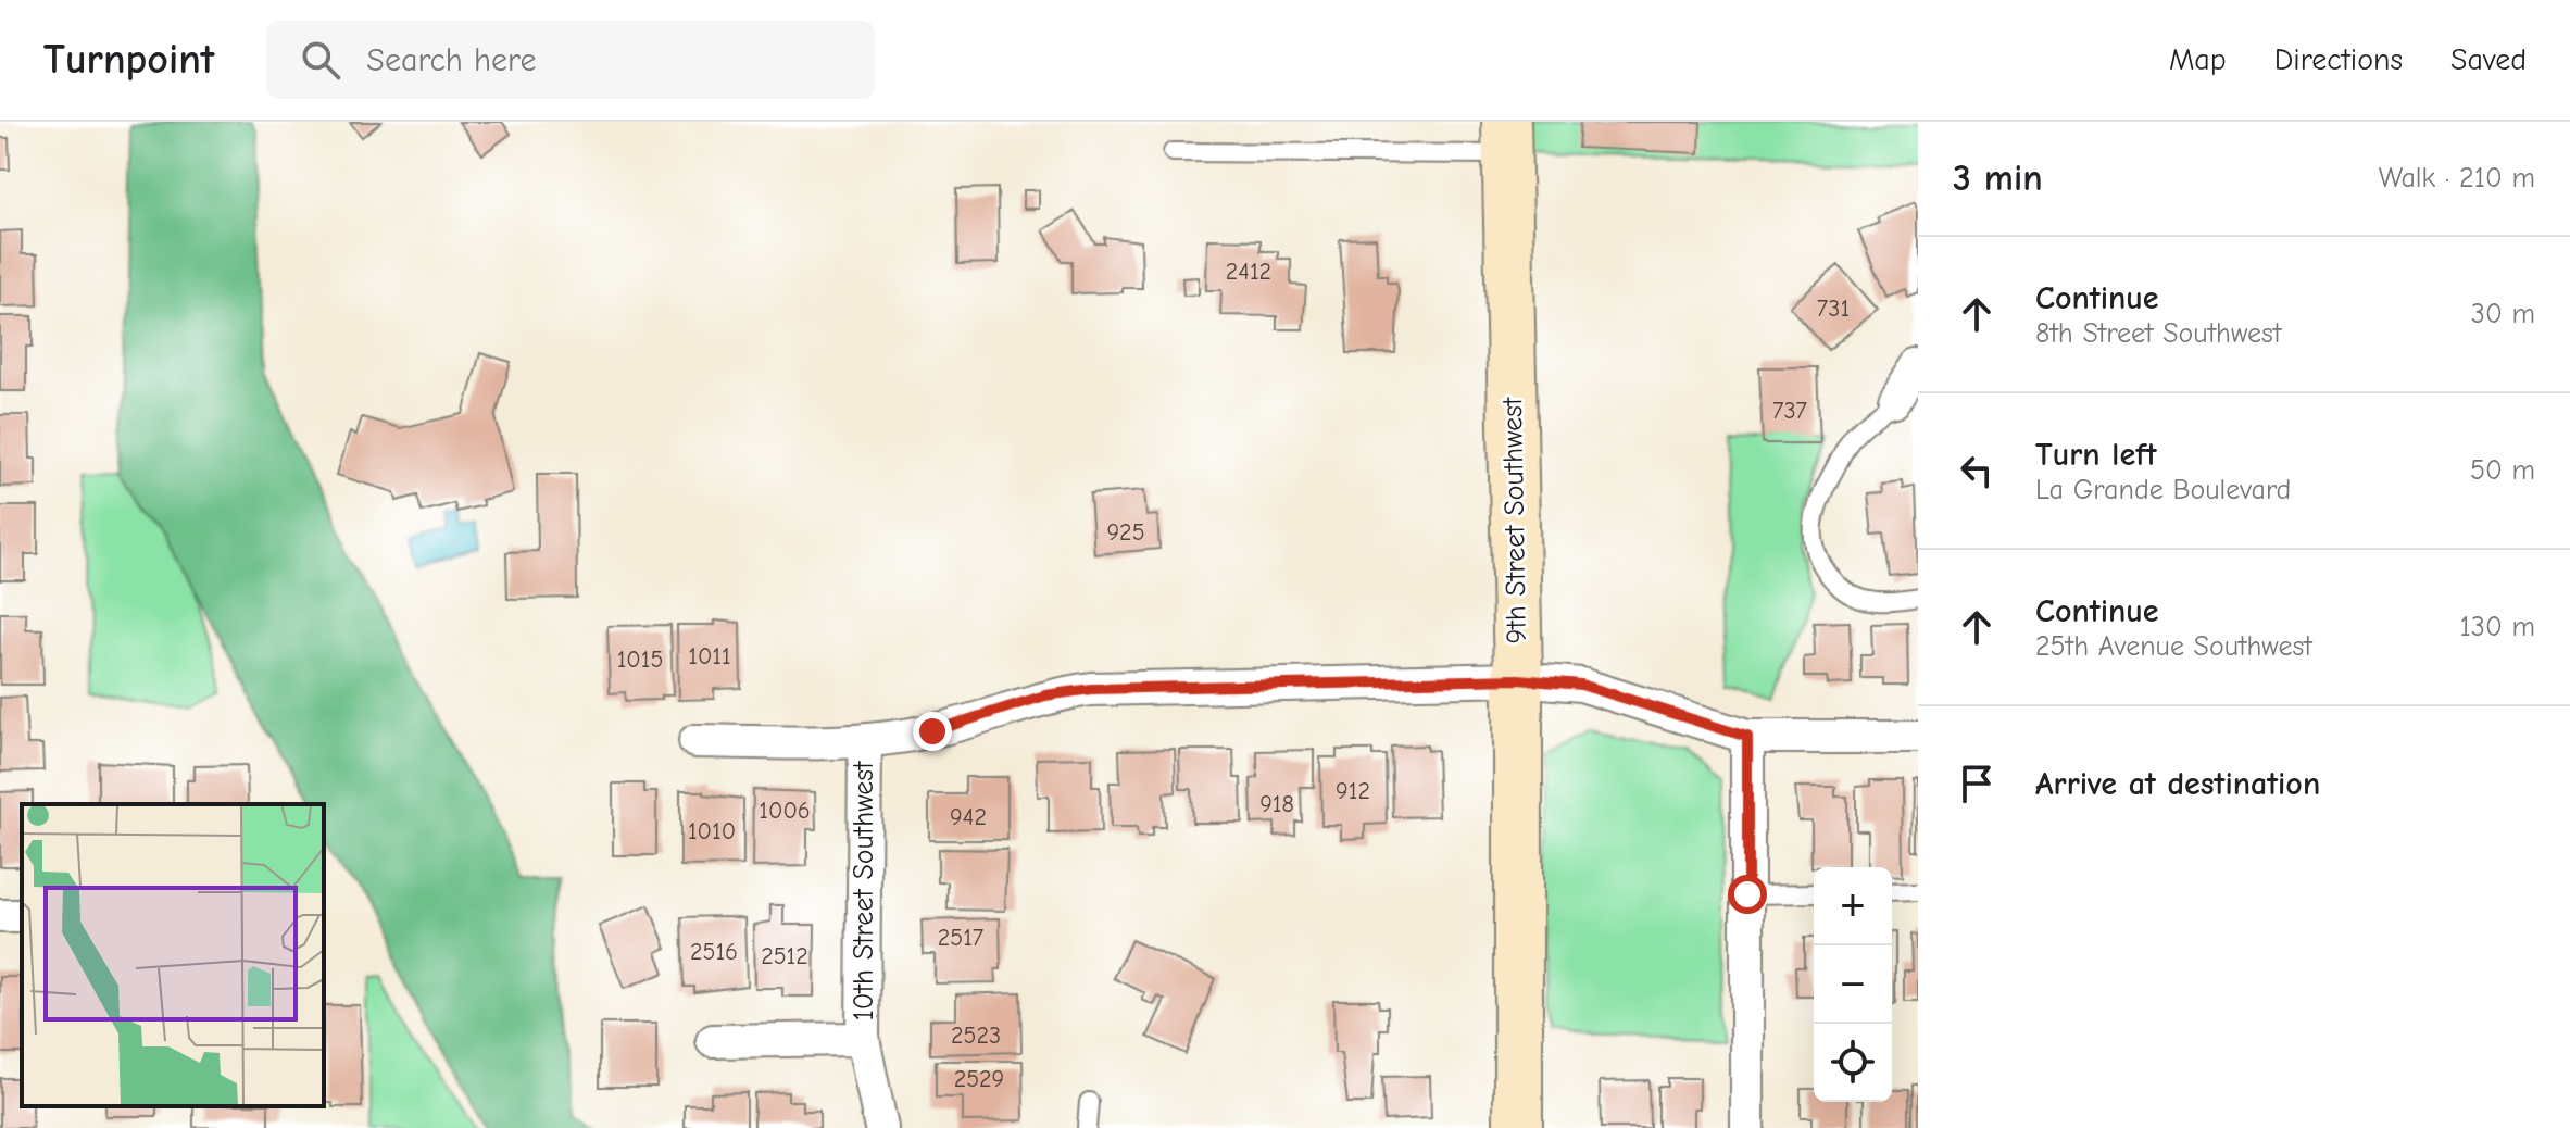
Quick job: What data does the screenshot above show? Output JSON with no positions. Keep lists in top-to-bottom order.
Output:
{
  "streets": {
    "main road": ["9th Street Southwest"],
    "street": ["10th Street Southwest"]
  },
  "house_numbers": [
    "2412",
    "731",
    "737",
    "925",
    "1011",
    "1015",
    "912",
    "918",
    "1006",
    "942",
    "1010",
    "2517",
    "2516",
    "2512",
    "2523",
    "2529"
  ],
  "page": {
    "header": "Turnpoint",
    "search": "Search here",
    "nav": ["Map", "Directions", "Saved"],
    "heading": ["3 min", "Walk · 210 m"],
    "list": [
      ["Continue", "8th Street Southwest", "30 m"],
      ["Turn left", "La Grande Boulevard", "50 m"],
      ["Continue", "25th Avenue Southwest", "130 m"],
      "Arrive at destination"
    ],
    "map_buttons": ["+", "−"]
  }
}
